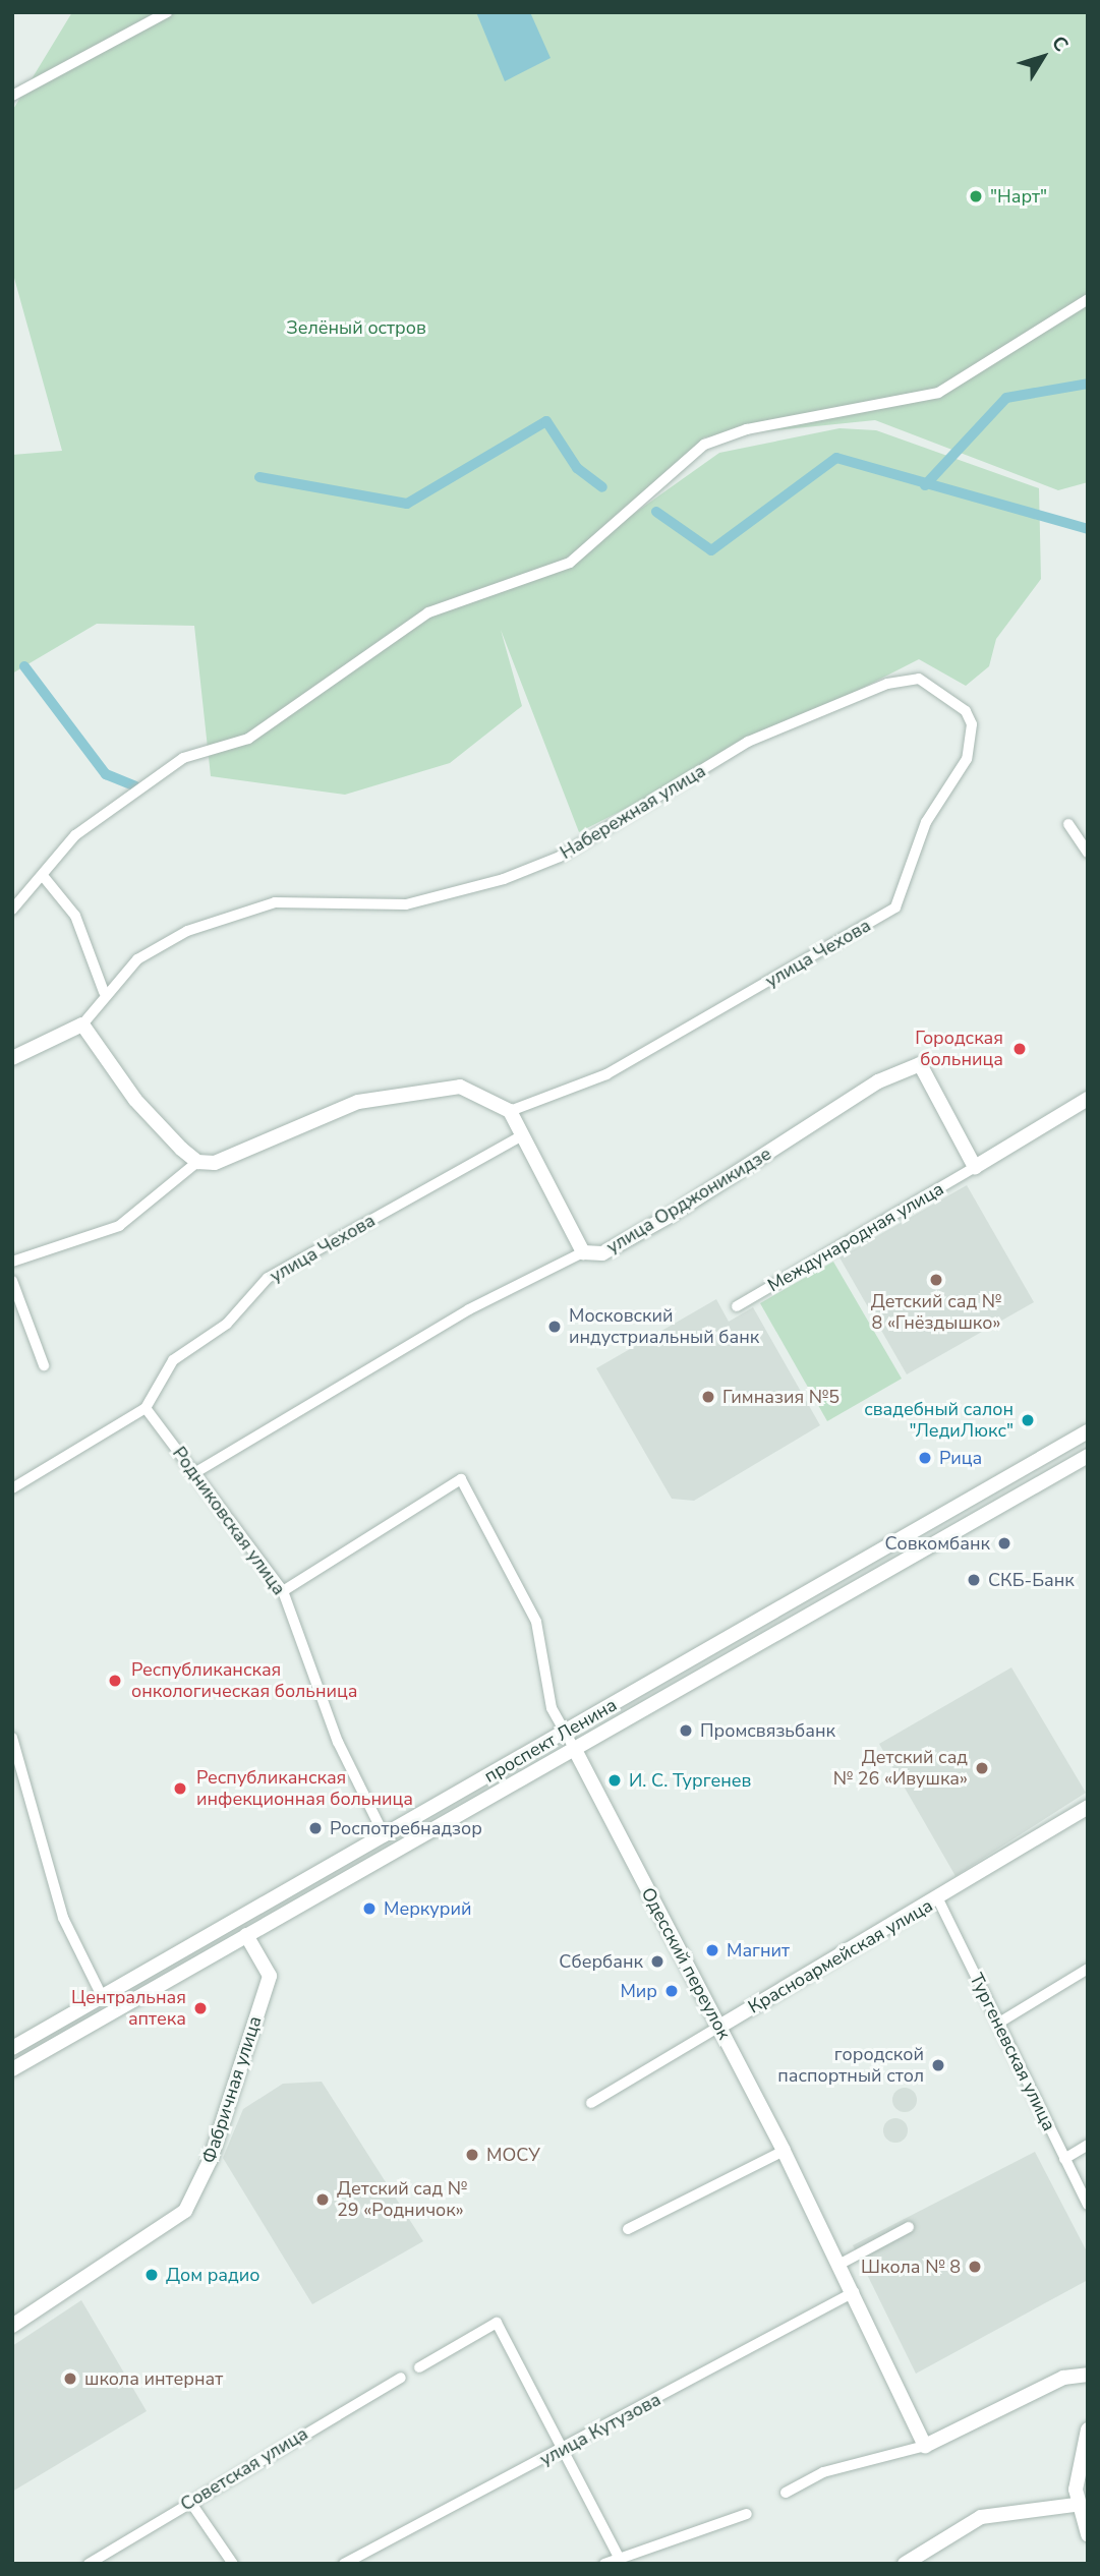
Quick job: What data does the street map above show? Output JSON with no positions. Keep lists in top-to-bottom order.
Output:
{
  "streets": {
    "street": [
      "Набережная улица",
      "улица Чехова",
      "улица Орджоникидзе",
      "Международная улица",
      "Родниковская улица",
      "проспект Ленина",
      "Красноармейская улица",
      "Одесский переулок",
      "Тургеневская улица",
      "Фабричная улица",
      "улица Кутузова",
      "Советская улица"
    ]
  },
  "crossings": [
    ["Набережная улица", "улица Чехова"],
    ["улица Чехова", "Родниковская улица"],
    ["улица Орджоникидзе", "Международная улица"],
    ["улица Орджоникидзе", "Родниковская улица"],
    ["Родниковская улица", "проспект Ленина"],
    ["Родниковская улица", "Одесский переулок"],
    ["проспект Ленина", "Одесский переулок"],
    ["проспект Ленина", "Фабричная улица"],
    ["Красноармейская улица", "Одесский переулок"],
    ["Красноармейская улица", "Тургеневская улица"],
    ["Одесский переулок", "улица Кутузова"]
  ],
  "parks": ["Зелёный остров"],
  "places": [
    "\"Нарт\"",
    "Городская больница",
    "Детский сад № 8 «Гнёздышко»",
    "Московский индустриальный банк",
    "Гимназия №5",
    "свадебный салон \"ЛедиЛюкс\"",
    "Рица",
    "Совкомбанк",
    "СКБ-Банк",
    "Республиканская онкологическая больница",
    "Промсвязьбанк",
    "Детский сад № 26 «Ивушка»",
    "И. С. Тургенев",
    "Республиканская инфекционная больница",
    "Роспотребнадзор",
    "Меркурий",
    "Магнит",
    "Сбербанк",
    "Мир",
    "Центральная аптека",
    "городской паспортный стол",
    "МОСУ",
    "Детский сад № 29 «Родничок»",
    "Школа № 8",
    "Дом радио",
    "школа интернат"
  ],
  "north": "top right"
}
